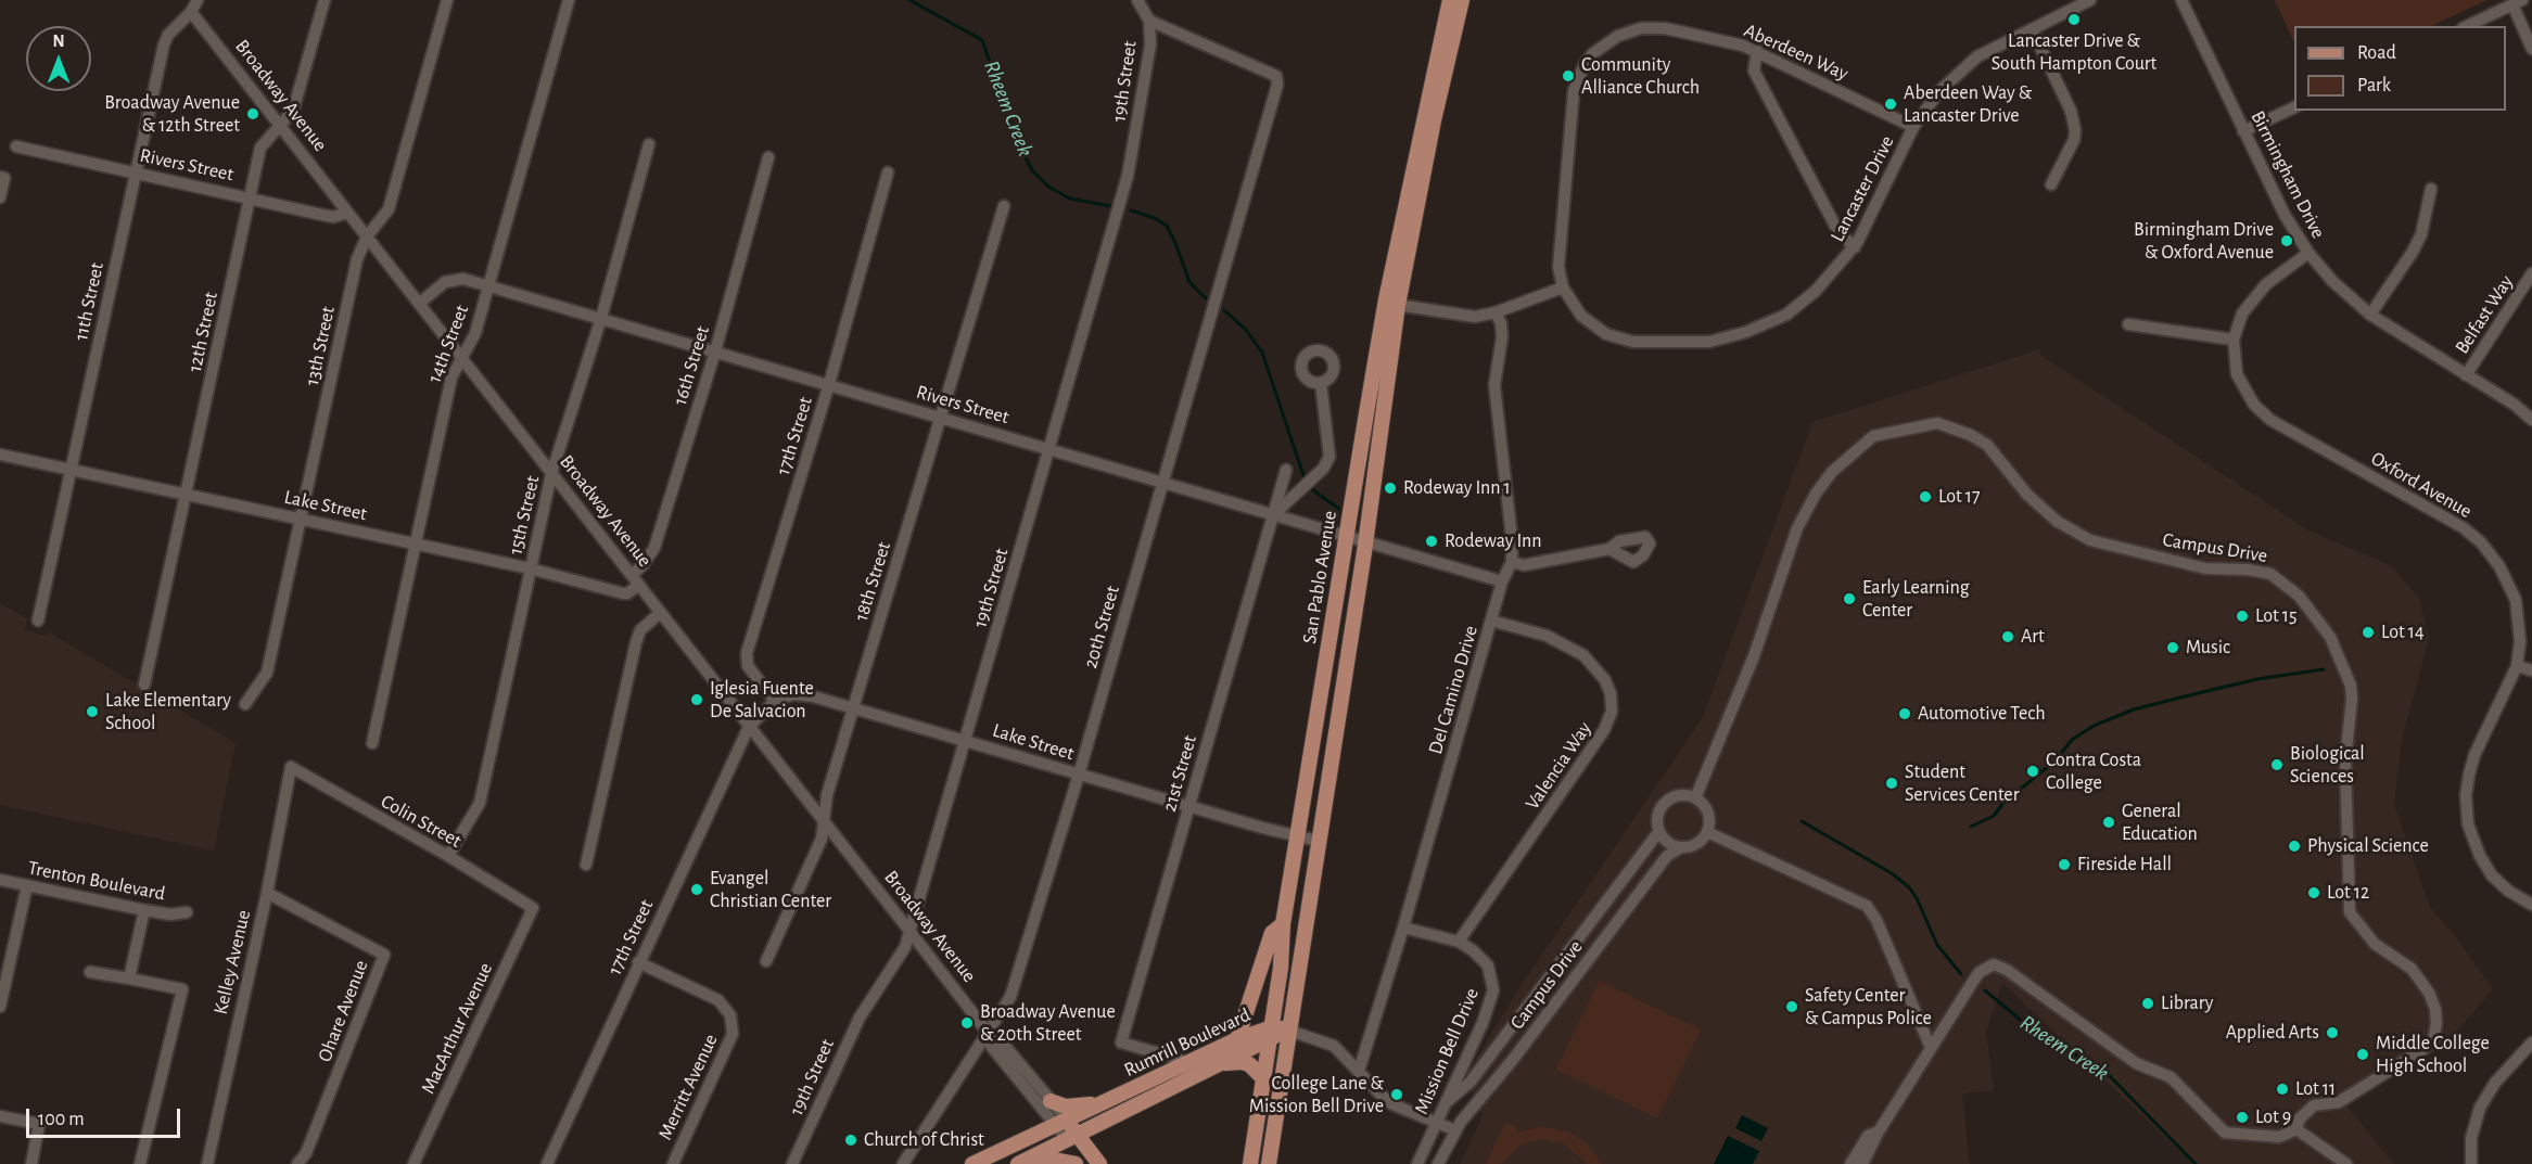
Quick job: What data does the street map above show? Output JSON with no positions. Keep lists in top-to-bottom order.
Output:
{
  "streets": {
    "main road": ["Broadway Avenue", "San Pablo Avenue", "Rumrill Boulevard"],
    "street": [
      "Aberdeen Way",
      "19th Street",
      "Rivers Street",
      "Birmingham Drive",
      "Lancaster Drive",
      "11th Street",
      "Belfast Way",
      "12th Street",
      "14th Street",
      "13th Street",
      "16th Street",
      "17th Street",
      "Oxford Avenue",
      "Lake Street",
      "15th Street",
      "Campus Drive",
      "18th Street",
      "20th Street",
      "Del Camino Drive",
      "Valencia Way",
      "21st Street",
      "Colin Street",
      "Trenton Boulevard",
      "Kelley Avenue",
      "Ohare Avenue",
      "MacArthur Avenue",
      "Mission Bell Drive",
      "Merritt Avenue"
    ]
  },
  "crossings": [
    ["Aberdeen Way", "Lancaster Drive"],
    ["19th Street", "Broadway Avenue"],
    ["19th Street", "Rivers Street"],
    ["19th Street", "Lake Street"],
    ["19th Street", "20th Street"],
    ["Broadway Avenue", "Rivers Street"],
    ["Broadway Avenue", "11th Street"],
    ["Broadway Avenue", "12th Street"],
    ["Broadway Avenue", "14th Street"],
    ["Broadway Avenue", "13th Street"],
    ["Broadway Avenue", "16th Street"],
    ["Broadway Avenue", "17th Street"],
    ["Broadway Avenue", "Lake Street"],
    ["Broadway Avenue", "15th Street"],
    ["Broadway Avenue", "18th Street"],
    ["Broadway Avenue", "20th Street"],
    ["Broadway Avenue", "Rumrill Boulevard"],
    ["Rivers Street", "11th Street"],
    ["Rivers Street", "12th Street"],
    ["Rivers Street", "14th Street"],
    ["Rivers Street", "16th Street"],
    ["Rivers Street", "17th Street"],
    ["Rivers Street", "15th Street"],
    ["Rivers Street", "San Pablo Avenue"],
    ["Rivers Street", "18th Street"],
    ["Rivers Street", "20th Street"],
    ["Rivers Street", "Del Camino Drive"],
    ["Rivers Street", "21st Street"],
    ["Birmingham Drive", "Belfast Way"],
    ["Birmingham Drive", "Oxford Avenue"],
    ["11th Street", "Lake Street"],
    ["12th Street", "Lake Street"],
    ["14th Street", "Lake Street"],
    ["13th Street", "Lake Street"],
    ["17th Street", "Lake Street"],
    ["17th Street", "Merritt Avenue"],
    ["Lake Street", "15th Street"],
    ["Lake Street", "San Pablo Avenue"],
    ["Lake Street", "18th Street"],
    ["Lake Street", "20th Street"],
    ["Lake Street", "21st Street"],
    ["15th Street", "Colin Street"],
    ["Campus Drive", "Mission Bell Drive"],
    ["San Pablo Avenue", "Rumrill Boulevard"],
    ["Del Camino Drive", "Valencia Way"],
    ["Del Camino Drive", "Mission Bell Drive"],
    ["Valencia Way", "Mission Bell Drive"],
    ["21st Street", "Rumrill Boulevard"],
    ["Colin Street", "Kelley Avenue"],
    ["Colin Street", "MacArthur Avenue"],
    ["Kelley Avenue", "Ohare Avenue"]
  ],
  "water": ["Rheem Creek"],
  "places": [
    "Lancaster Drive & South Hampton Court",
    "Community Alliance Church",
    "Aberdeen Way & Lancaster Drive",
    "Broadway Avenue & 12th Street",
    "Birmingham Drive & Oxford Avenue",
    "Rodeway Inn 1",
    "Lot 17",
    "Rodeway Inn",
    "Early Learning Center",
    "Lot 15",
    "Lot 14",
    "Art",
    "Music",
    "Iglesia Fuente De Salvacion",
    "Lake Elementary School",
    "Automotive Tech",
    "Biological Sciences",
    "Contra Costa College",
    "Student Services Center",
    "General Education",
    "Physical Science",
    "Fireside Hall",
    "Evangel Christian Center",
    "Lot 12",
    "Library",
    "Safety Center & Campus Police",
    "Broadway Avenue & 20th Street",
    "Applied Arts",
    "Middle College High School",
    "Lot 11",
    "College Lane & Mission Bell Drive",
    "Lot 9",
    "Church of Christ"
  ],
  "legend": ["Road", "Park"],
  "scale_bar": "100 m",
  "north": "top"
}
